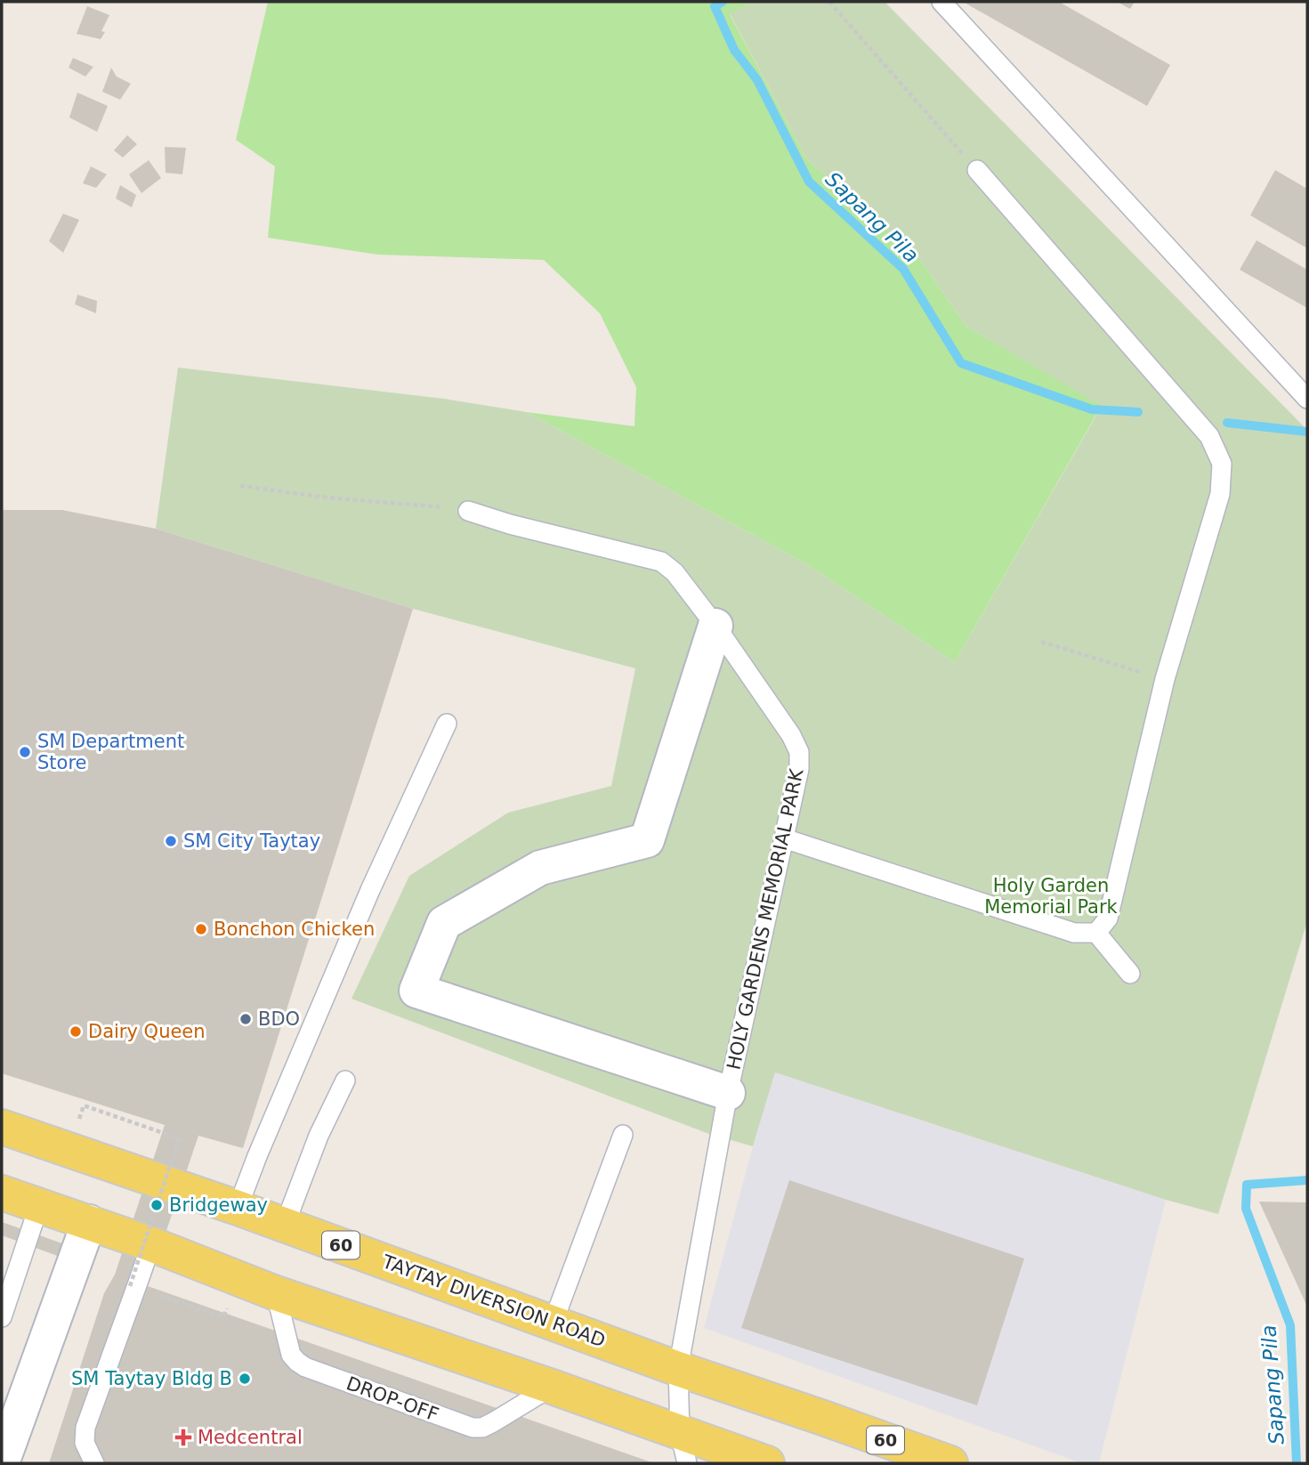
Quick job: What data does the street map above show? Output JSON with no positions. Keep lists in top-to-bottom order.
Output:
{
  "streets": {
    "main road": ["60", "TAYTAY DIVERSION ROAD"],
    "lane": ["HOLY GARDENS MEMORIAL PARK", "DROP-OFF"]
  },
  "crossings": [
    ["HOLY GARDENS MEMORIAL PARK", "TAYTAY DIVERSION ROAD"]
  ],
  "water": ["Sapang Pila"],
  "parks": ["Holy Garden Memorial Park"],
  "places": {
    "other": [
      "SM Department Store",
      "SM City Taytay",
      "Bonchon Chicken",
      "BDO",
      "Dairy Queen",
      "Bridgeway",
      "SM Taytay Bldg B"
    ],
    "health": ["Medcentral"]
  }
}
